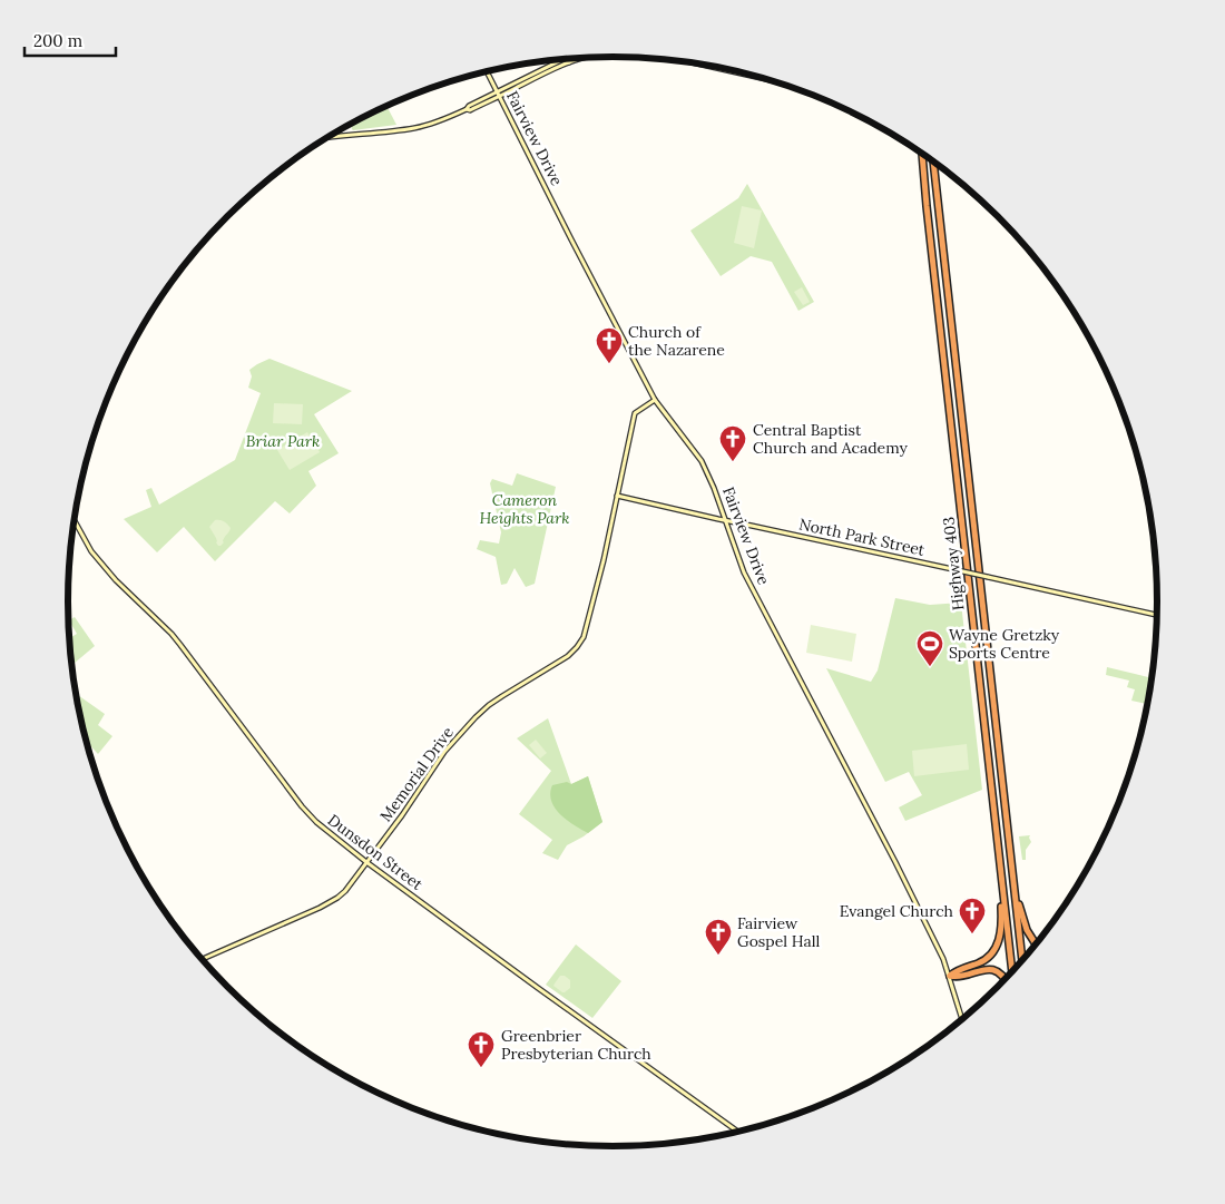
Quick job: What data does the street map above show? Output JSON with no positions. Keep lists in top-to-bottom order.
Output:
{
  "streets": {
    "highway": ["Highway 403"],
    "main road": [
      "Fairview Drive",
      "North Park Street",
      "Memorial Drive",
      "Dunsdon Street"
    ]
  },
  "crossings": [
    ["Fairview Drive", "North Park Street"],
    ["Fairview Drive", "Memorial Drive"],
    ["North Park Street", "Memorial Drive"],
    ["Memorial Drive", "Dunsdon Street"]
  ],
  "parks": ["Briar Park", "Cameron Heights Park"],
  "places": {
    "church": [
      "Church of the Nazarene",
      "Central Baptist Church and Academy",
      "Evangel Church",
      "Fairview Gospel Hall",
      "Greenbrier Presbyterian Church"
    ],
    "sports": ["Wayne Gretzky Sports Centre"]
  },
  "scale_bar": "200 m"
}
